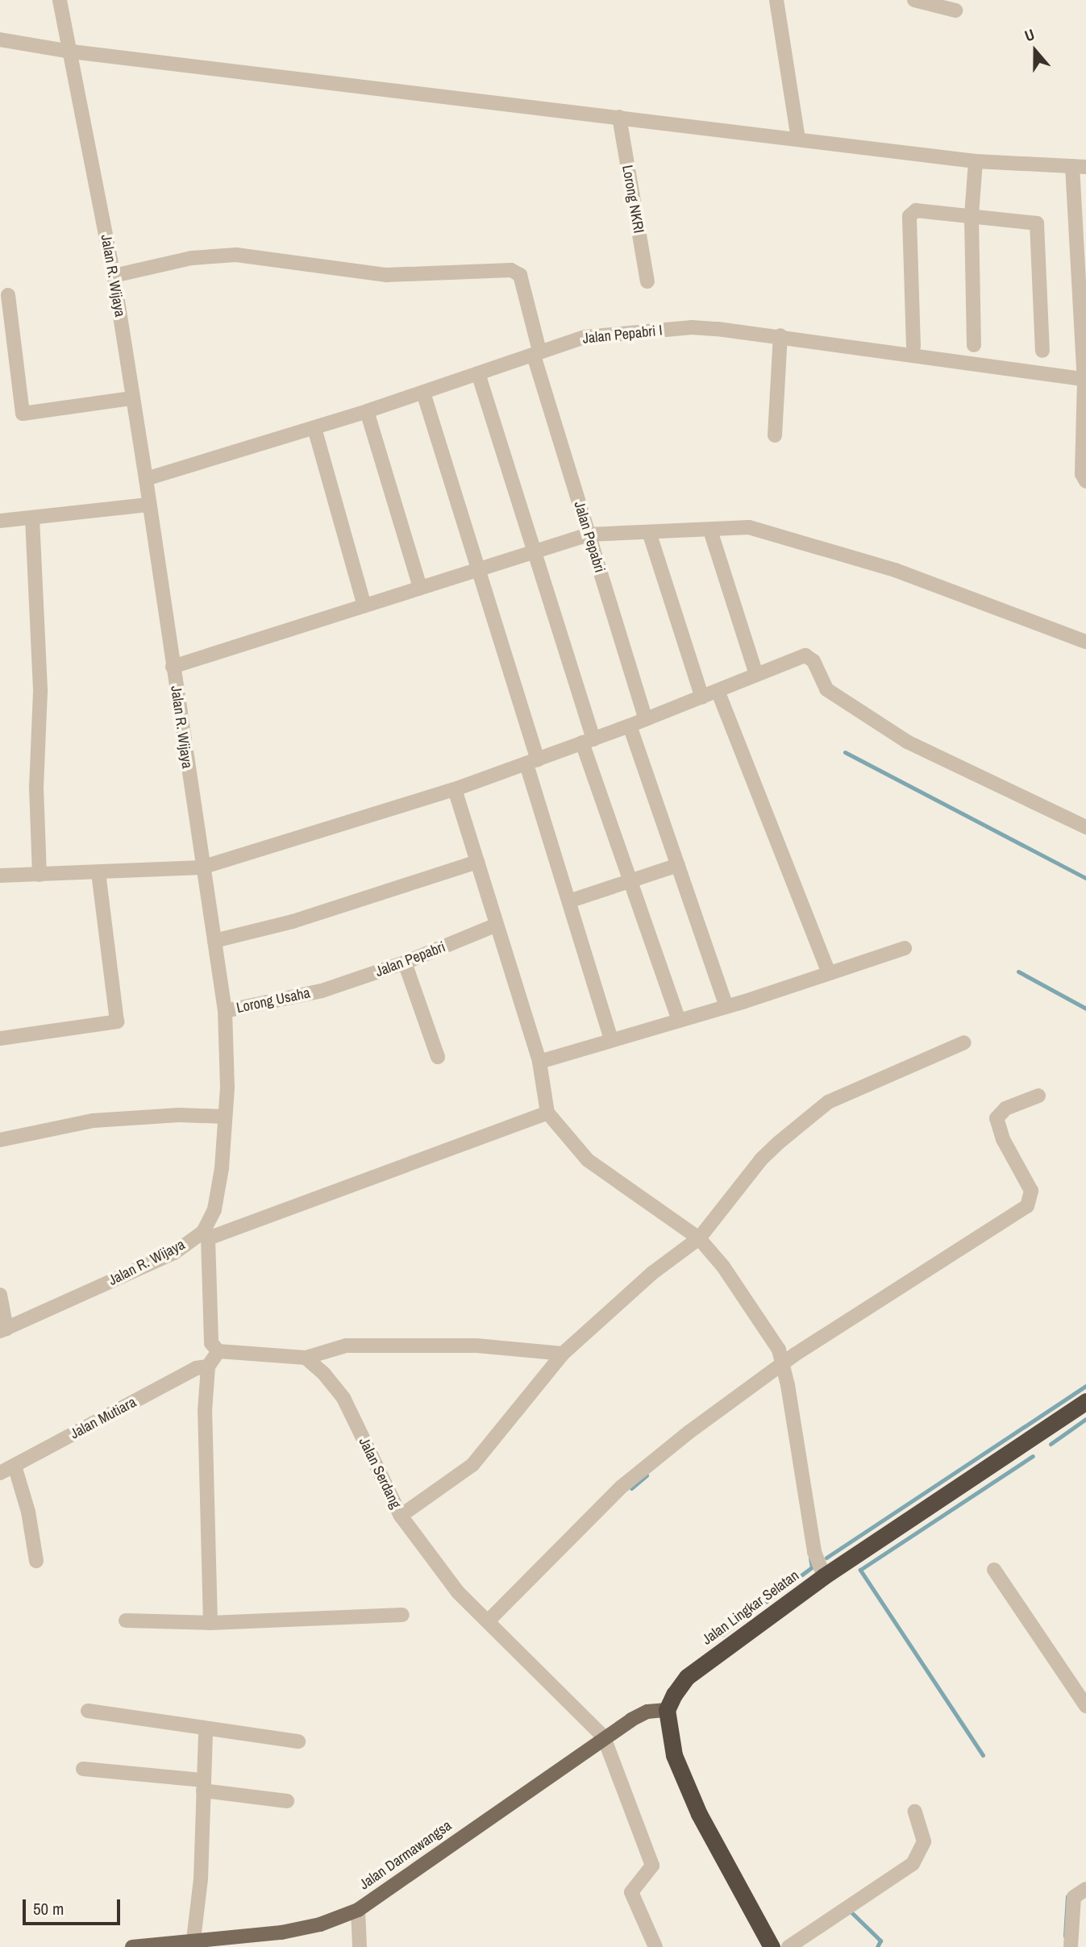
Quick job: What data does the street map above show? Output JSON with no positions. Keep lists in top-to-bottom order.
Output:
{
  "streets": {
    "highway": ["Jalan Lingkar Selatan"],
    "main road": ["Jalan Darmawangsa"],
    "street": [
      "Lorong NKRI",
      "Jalan R. Wijaya",
      "Jalan Pepabri I",
      "Jalan Pepabri",
      "Lorong Usaha",
      "Jalan Mutiara",
      "Jalan Serdang"
    ]
  },
  "crossings": [
    ["Jalan R. Wijaya", "Jalan Pepabri I"],
    ["Jalan R. Wijaya", "Jalan Pepabri"],
    ["Jalan R. Wijaya", "Lorong Usaha"],
    ["Jalan Pepabri I", "Jalan Pepabri"],
    ["Jalan Pepabri", "Lorong Usaha"],
    ["Jalan Serdang", "Jalan Darmawangsa"],
    ["Jalan Lingkar Selatan", "Jalan Darmawangsa"]
  ],
  "scale_bar": "50 m",
  "north": "top"
}
